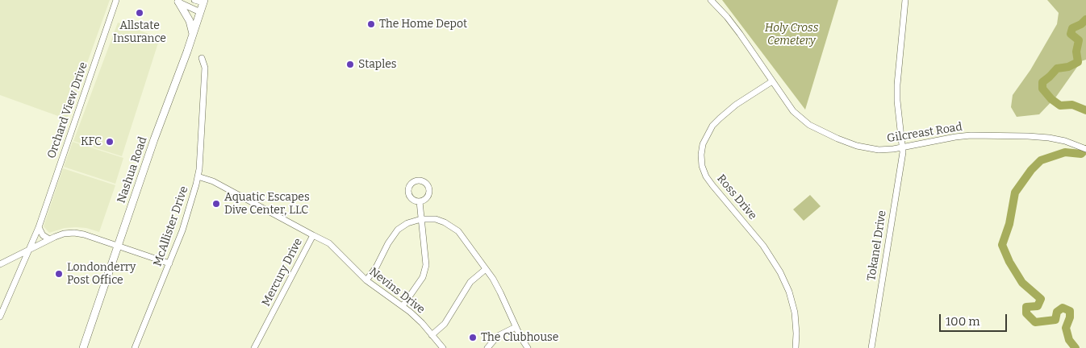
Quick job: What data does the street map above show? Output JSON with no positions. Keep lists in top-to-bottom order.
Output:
{
  "streets": {
    "main road": ["Nashua Road"],
    "street": [
      "Orchard View Drive",
      "Gilcreast Road",
      "Ross Drive",
      "McAllister Drive",
      "Tokanel Drive",
      "Mercury Drive",
      "Nevins Drive"
    ]
  },
  "crossings": [
    ["Gilcreast Road", "Ross Drive"],
    ["Gilcreast Road", "Tokanel Drive"],
    ["McAllister Drive", "Mercury Drive"],
    ["Mercury Drive", "Nevins Drive"]
  ],
  "parks": ["Holy Cross Cemetery"],
  "places": [
    "Allstate Insurance",
    "The Home Depot",
    "Staples",
    "KFC",
    "Aquatic Escapes Dive Center, LLC",
    "Londonderry Post Office",
    "The Clubhouse"
  ],
  "scale_bar": "100 m"
}
